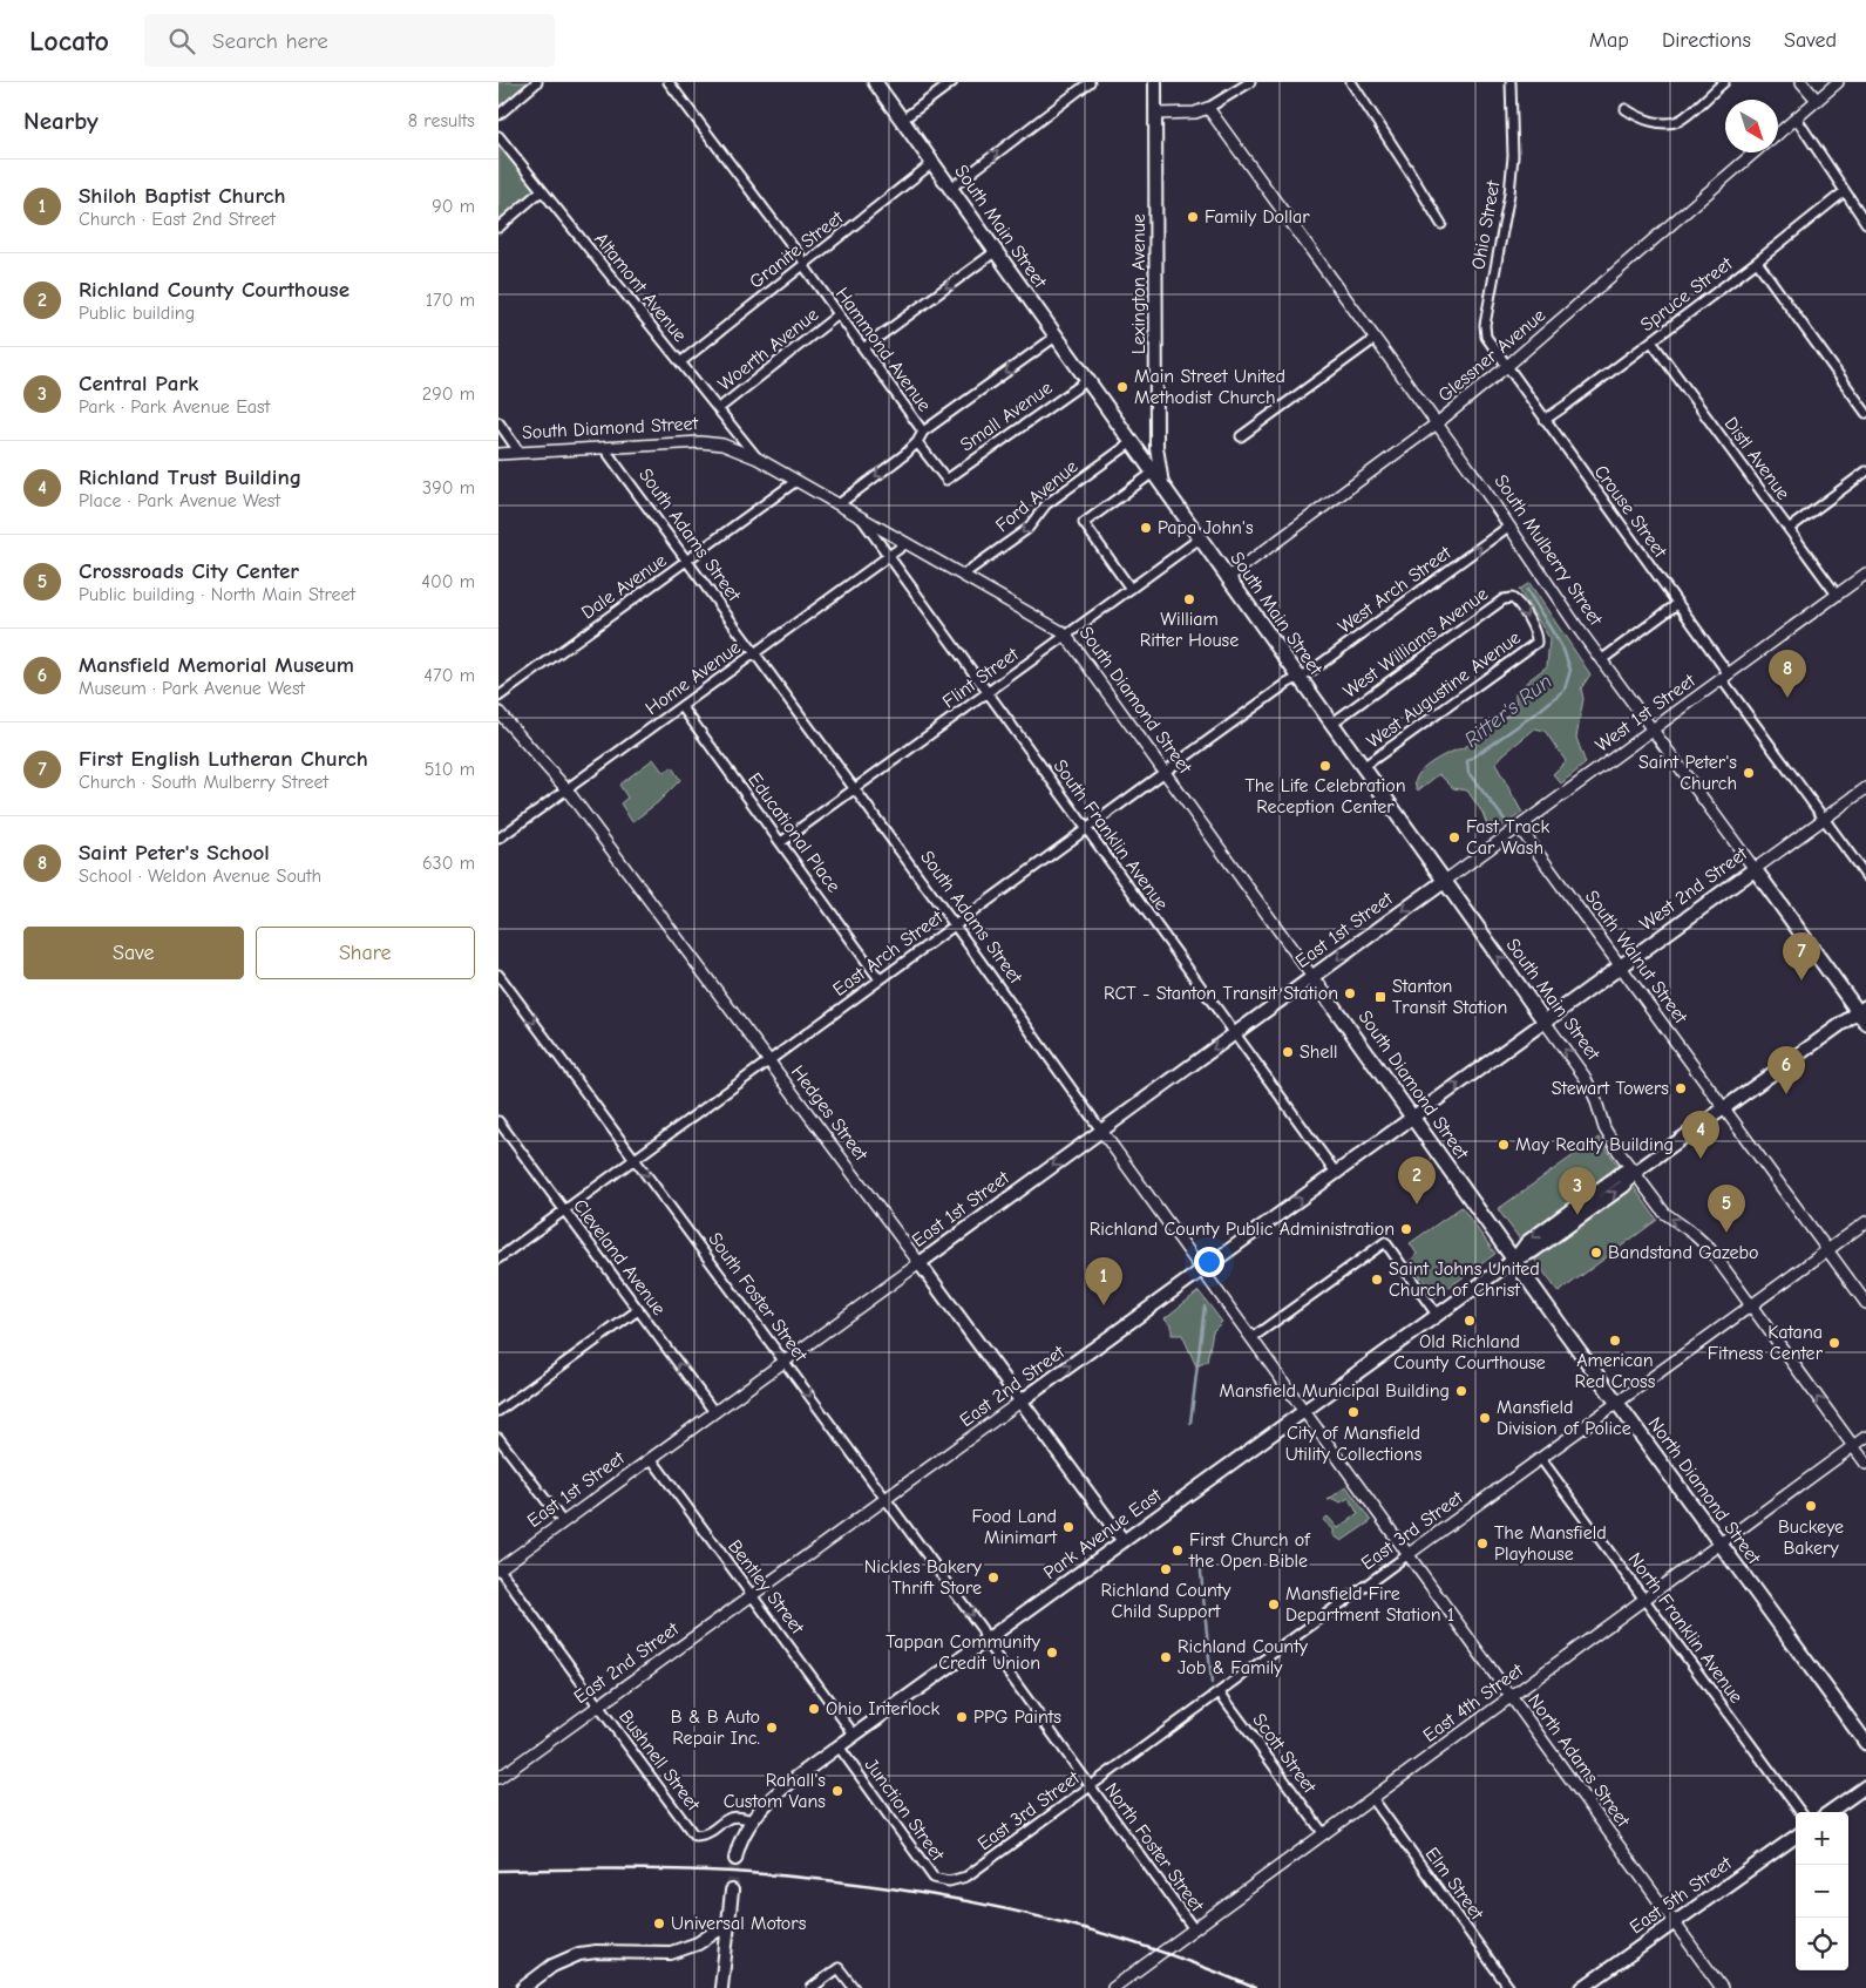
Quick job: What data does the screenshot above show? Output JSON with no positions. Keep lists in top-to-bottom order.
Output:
{
  "streets": {
    "highway": [
      "South Main Street",
      "South Diamond Street",
      "South Mulberry Street",
      "West 2nd Street",
      "East 1st Street",
      "North Diamond Street"
    ],
    "main road": [
      "Lexington Avenue",
      "Hedges Street",
      "East 2nd Street",
      "Park Avenue East",
      "East 5th Street"
    ],
    "street": [
      "Ohio Street",
      "Granite Street",
      "Altamont Avenue",
      "Spruce Street",
      "Woerth Avenue",
      "Hammond Avenue",
      "Glessner Avenue",
      "Small Avenue",
      "Distl Avenue",
      "Ford Avenue",
      "Crouse Street",
      "South Adams Street",
      "Dale Avenue",
      "West Arch Street",
      "West Williams Avenue",
      "Home Avenue",
      "Flint Street",
      "West Augustine Avenue",
      "West 1st Street",
      "Educational Place",
      "South Franklin Avenue",
      "East Arch Street",
      "South Walnut Street",
      "Cleveland Avenue",
      "South Foster Street",
      "East 3rd Street",
      "Bentley Street",
      "North Franklin Avenue",
      "East 4th Street",
      "Scott Street",
      "Bushnell Street",
      "North Adams Street",
      "Junction Street",
      "North Foster Street",
      "Elm Street"
    ]
  },
  "crossings": [
    ["Ohio Street", "Glessner Avenue"],
    ["Ohio Street", "Crouse Street"],
    ["South Main Street", "Granite Street"],
    ["South Main Street", "Lexington Avenue"],
    ["South Main Street", "Glessner Avenue"],
    ["South Main Street", "Small Avenue"],
    ["South Main Street", "Ford Avenue"],
    ["South Main Street", "West Arch Street"],
    ["South Main Street", "West Williams Avenue"],
    ["South Main Street", "Flint Street"],
    ["South Main Street", "West Augustine Avenue"],
    ["South Main Street", "West 1st Street"],
    ["South Main Street", "West 2nd Street"],
    ["South Main Street", "East 1st Street"],
    ["South Main Street", "East Arch Street"],
    ["South Main Street", "East 2nd Street"],
    ["South Main Street", "East 3rd Street"],
    ["South Main Street", "Park Avenue East"],
    ["South Main Street", "East 4th Street"],
    ["Granite Street", "Altamont Avenue"],
    ["Granite Street", "Hammond Avenue"],
    ["Altamont Avenue", "Woerth Avenue"],
    ["Altamont Avenue", "South Diamond Street"],
    ["Spruce Street", "Distl Avenue"],
    ["Spruce Street", "Crouse Street"],
    ["Woerth Avenue", "Hammond Avenue"],
    ["Hammond Avenue", "Small Avenue"],
    ["Glessner Avenue", "Crouse Street"],
    ["Glessner Avenue", "South Mulberry Street"],
    ["South Diamond Street", "Ford Avenue"],
    ["South Diamond Street", "South Adams Street"],
    ["South Diamond Street", "Dale Avenue"],
    ["South Diamond Street", "Home Avenue"],
    ["South Diamond Street", "Flint Street"],
    ["South Diamond Street", "South Franklin Avenue"],
    ["South Diamond Street", "East 1st Street"],
    ["South Diamond Street", "East Arch Street"],
    ["South Diamond Street", "East 2nd Street"],
    ["South Diamond Street", "North Diamond Street"],
    ["South Diamond Street", "Park Avenue East"],
    ["Distl Avenue", "West 1st Street"],
    ["Crouse Street", "West 1st Street"],
    ["Crouse Street", "West 2nd Street"],
    ["South Adams Street", "Dale Avenue"],
    ["South Adams Street", "Home Avenue"],
    ["South Adams Street", "Flint Street"],
    ["South Adams Street", "East 1st Street"],
    ["South Adams Street", "East Arch Street"],
    ["South Adams Street", "East 2nd Street"],
    ["South Adams Street", "Park Avenue East"],
    ["South Adams Street", "North Adams Street"],
    ["South Mulberry Street", "West Arch Street"],
    ["South Mulberry Street", "West 1st Street"],
    ["South Mulberry Street", "West 2nd Street"],
    ["South Mulberry Street", "Park Avenue East"],
    ["West Arch Street", "East Arch Street"],
    ["West Williams Avenue", "West Augustine Avenue"],
    ["Home Avenue", "Educational Place"],
    ["Home Avenue", "South Franklin Avenue"],
    ["Home Avenue", "Hedges Street"],
    ["Flint Street", "Educational Place"],
    ["Flint Street", "South Franklin Avenue"],
    ["West 1st Street", "East 1st Street"],
    ["West 1st Street", "South Walnut Street"],
    ["Educational Place", "East Arch Street"],
    ["South Franklin Avenue", "East 1st Street"],
    ["South Franklin Avenue", "East Arch Street"],
    ["South Franklin Avenue", "East 2nd Street"],
    ["West 2nd Street", "South Walnut Street"],
    ["West 2nd Street", "East 2nd Street"],
    ["East 1st Street", "Hedges Street"],
    ["East 1st Street", "Cleveland Avenue"],
    ["East 1st Street", "South Foster Street"],
    ["East 1st Street", "Bentley Street"],
    ["East 1st Street", "Bushnell Street"],
    ["East Arch Street", "Hedges Street"],
    ["East Arch Street", "Cleveland Avenue"],
    ["East Arch Street", "South Foster Street"],
    ["South Walnut Street", "East 3rd Street"],
    ["South Walnut Street", "Park Avenue East"],
    ["Hedges Street", "East 2nd Street"],
    ["Hedges Street", "Park Avenue East"],
    ["South Foster Street", "East 2nd Street"],
    ["South Foster Street", "Park Avenue East"],
    ["South Foster Street", "North Foster Street"],
    ["East 2nd Street", "Bentley Street"],
    ["East 2nd Street", "Bushnell Street"],
    ["North Diamond Street", "East 3rd Street"],
    ["North Diamond Street", "Park Avenue East"],
    ["North Diamond Street", "East 4th Street"],
    ["East 3rd Street", "North Franklin Avenue"],
    ["East 3rd Street", "Scott Street"],
    ["East 3rd Street", "North Adams Street"],
    ["East 3rd Street", "Junction Street"],
    ["East 3rd Street", "North Foster Street"],
    ["Park Avenue East", "Bentley Street"],
    ["Park Avenue East", "Bushnell Street"],
    ["Park Avenue East", "North Adams Street"],
    ["Park Avenue East", "Junction Street"],
    ["Park Avenue East", "North Foster Street"],
    ["North Franklin Avenue", "East 4th Street"],
    ["East 4th Street", "Scott Street"],
    ["East 4th Street", "North Adams Street"],
    ["East 4th Street", "North Foster Street"],
    ["East 4th Street", "Elm Street"],
    ["North Adams Street", "East 5th Street"]
  ],
  "one_way": [
    "South Main Street",
    "Ford Avenue",
    "West Arch Street",
    "West Williams Avenue",
    "East 1st Street",
    "Cleveland Avenue",
    "South Foster Street",
    "East 2nd Street"
  ],
  "water": ["Ritter's Run"],
  "places": {
    "other": [
      "Family Dollar",
      "Main Street United Methodist Church",
      "Papa John's",
      "William Ritter House",
      "The Life Celebration Reception Center",
      "Saint Peter's Church",
      "Fast Track Car Wash",
      "RCT - Stanton Transit Station",
      "Shell",
      "Stewart Towers",
      "May Realty Building",
      "Richland County Public Administration",
      "Bandstand Gazebo",
      "Saint Johns United Church of Christ",
      "Old Richland County Courthouse",
      "American Red Cross",
      "Katana Fitness Center",
      "Mansfield Municipal Building",
      "City of Mansfield Utility Collections",
      "Mansfield Division of Police",
      "Buckeye Bakery",
      "Food Land Minimart",
      "The Mansfield Playhouse",
      "First Church of the Open Bible",
      "Richland County Child Support",
      "Nickles Bakery Thrift Store",
      "Mansfield Fire Department Station 1",
      "Tappan Community Credit Union",
      "Richland County Job & Family",
      "Ohio Interlock",
      "PPG Paints",
      "B & B Auto Repair Inc.",
      "Rahall's Custom Vans",
      "Universal Motors"
    ],
    "transit": ["Stanton Transit Station"]
  },
  "north": "bottom right",
  "page": {
    "header": "Locato",
    "search": "Search here",
    "nav": ["Map", "Directions", "Saved"],
    "heading": ["Nearby", "8 results"],
    "list": [
      {
        "mark": "1",
        "name": "Shiloh Baptist Church",
        "note": "Church · East 2nd Street",
        "value": "90 m"
      },
      {
        "mark": "2",
        "name": "Richland County Courthouse",
        "note": "Public building",
        "value": "170 m"
      },
      {
        "mark": "3",
        "name": "Central Park",
        "note": "Park · Park Avenue East",
        "value": "290 m"
      },
      {
        "mark": "4",
        "name": "Richland Trust Building",
        "note": "Place · Park Avenue West",
        "value": "390 m"
      },
      {
        "mark": "5",
        "name": "Crossroads City Center",
        "note": "Public building · North Main Street",
        "value": "400 m"
      },
      {
        "mark": "6",
        "name": "Mansfield Memorial Museum",
        "note": "Museum · Park Avenue West",
        "value": "470 m"
      },
      {
        "mark": "7",
        "name": "First English Lutheran Church",
        "note": "Church · South Mulberry Street",
        "value": "510 m"
      },
      {
        "mark": "8",
        "name": "Saint Peter's School",
        "note": "School · Weldon Avenue South",
        "value": "630 m"
      }
    ],
    "pins": [
      "8",
      "7",
      "6",
      "4",
      "2",
      "3",
      "5",
      "1"
    ],
    "buttons": ["Save", "Share"],
    "map_buttons": ["+", "−"]
  }
}
